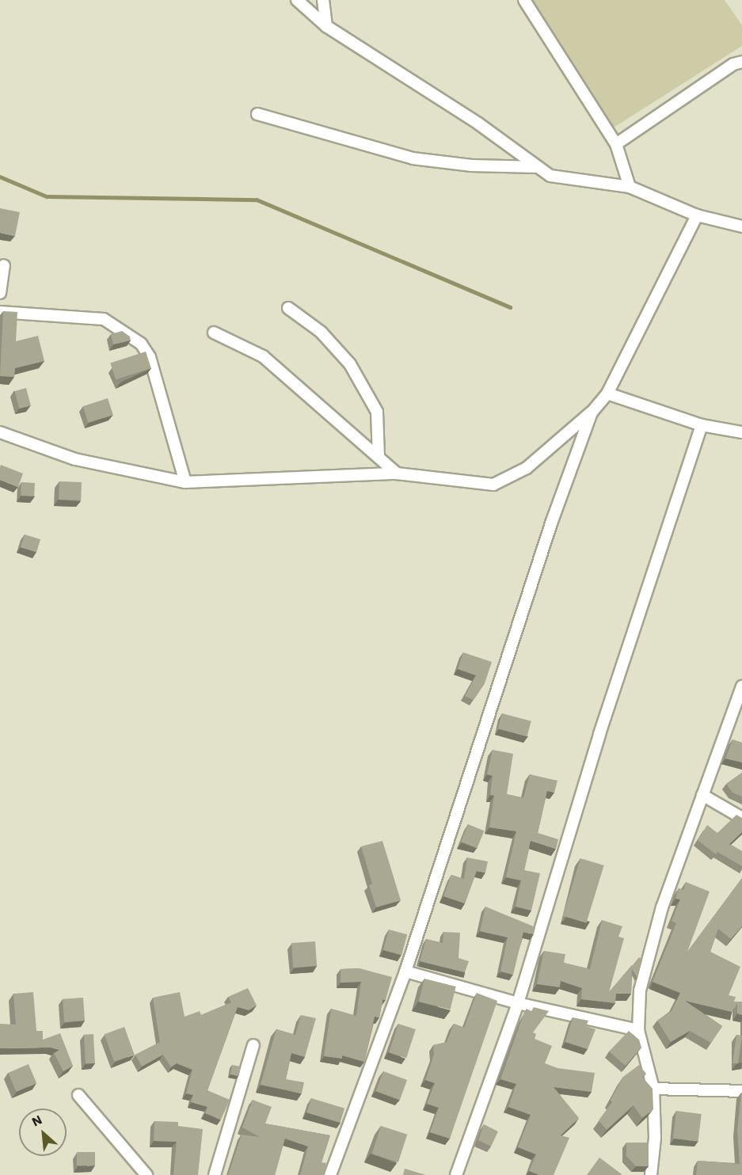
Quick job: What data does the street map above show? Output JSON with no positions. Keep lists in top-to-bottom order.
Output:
{
  "north": "top left"
}
